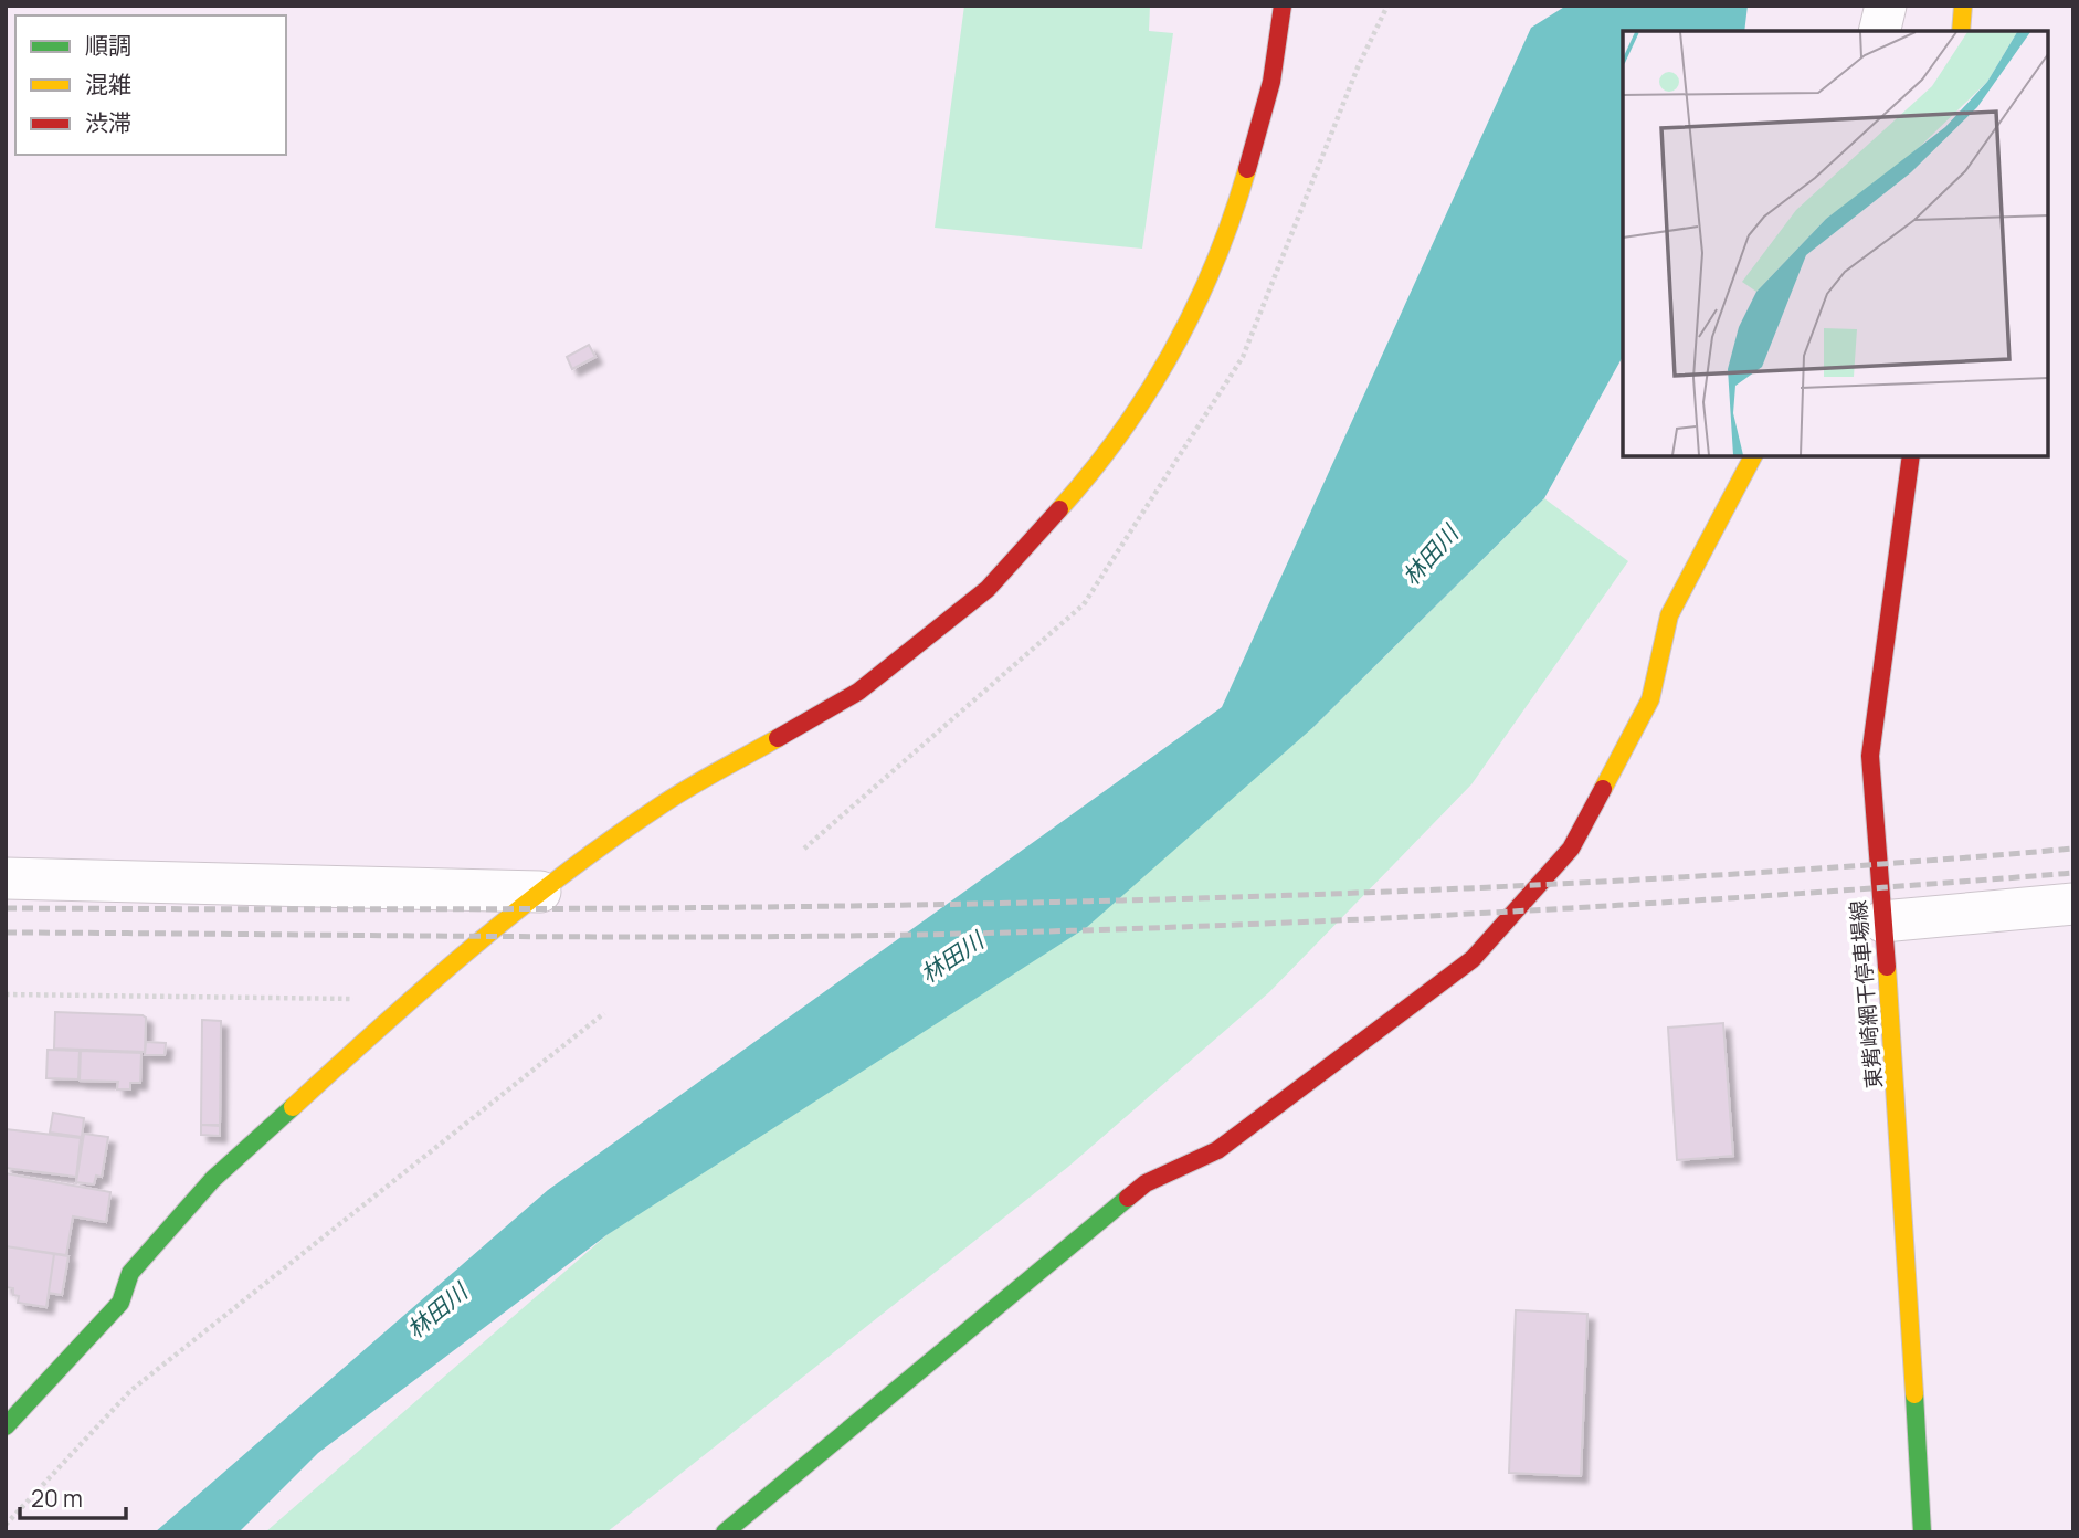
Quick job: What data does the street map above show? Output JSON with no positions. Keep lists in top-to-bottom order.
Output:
{
  "streets": {
    "street": ["東觜崎網干停車場線"]
  },
  "water": ["林田川"],
  "legend": ["順調", "混雑", "渋滞"],
  "scale_bar": "20 m"
}
